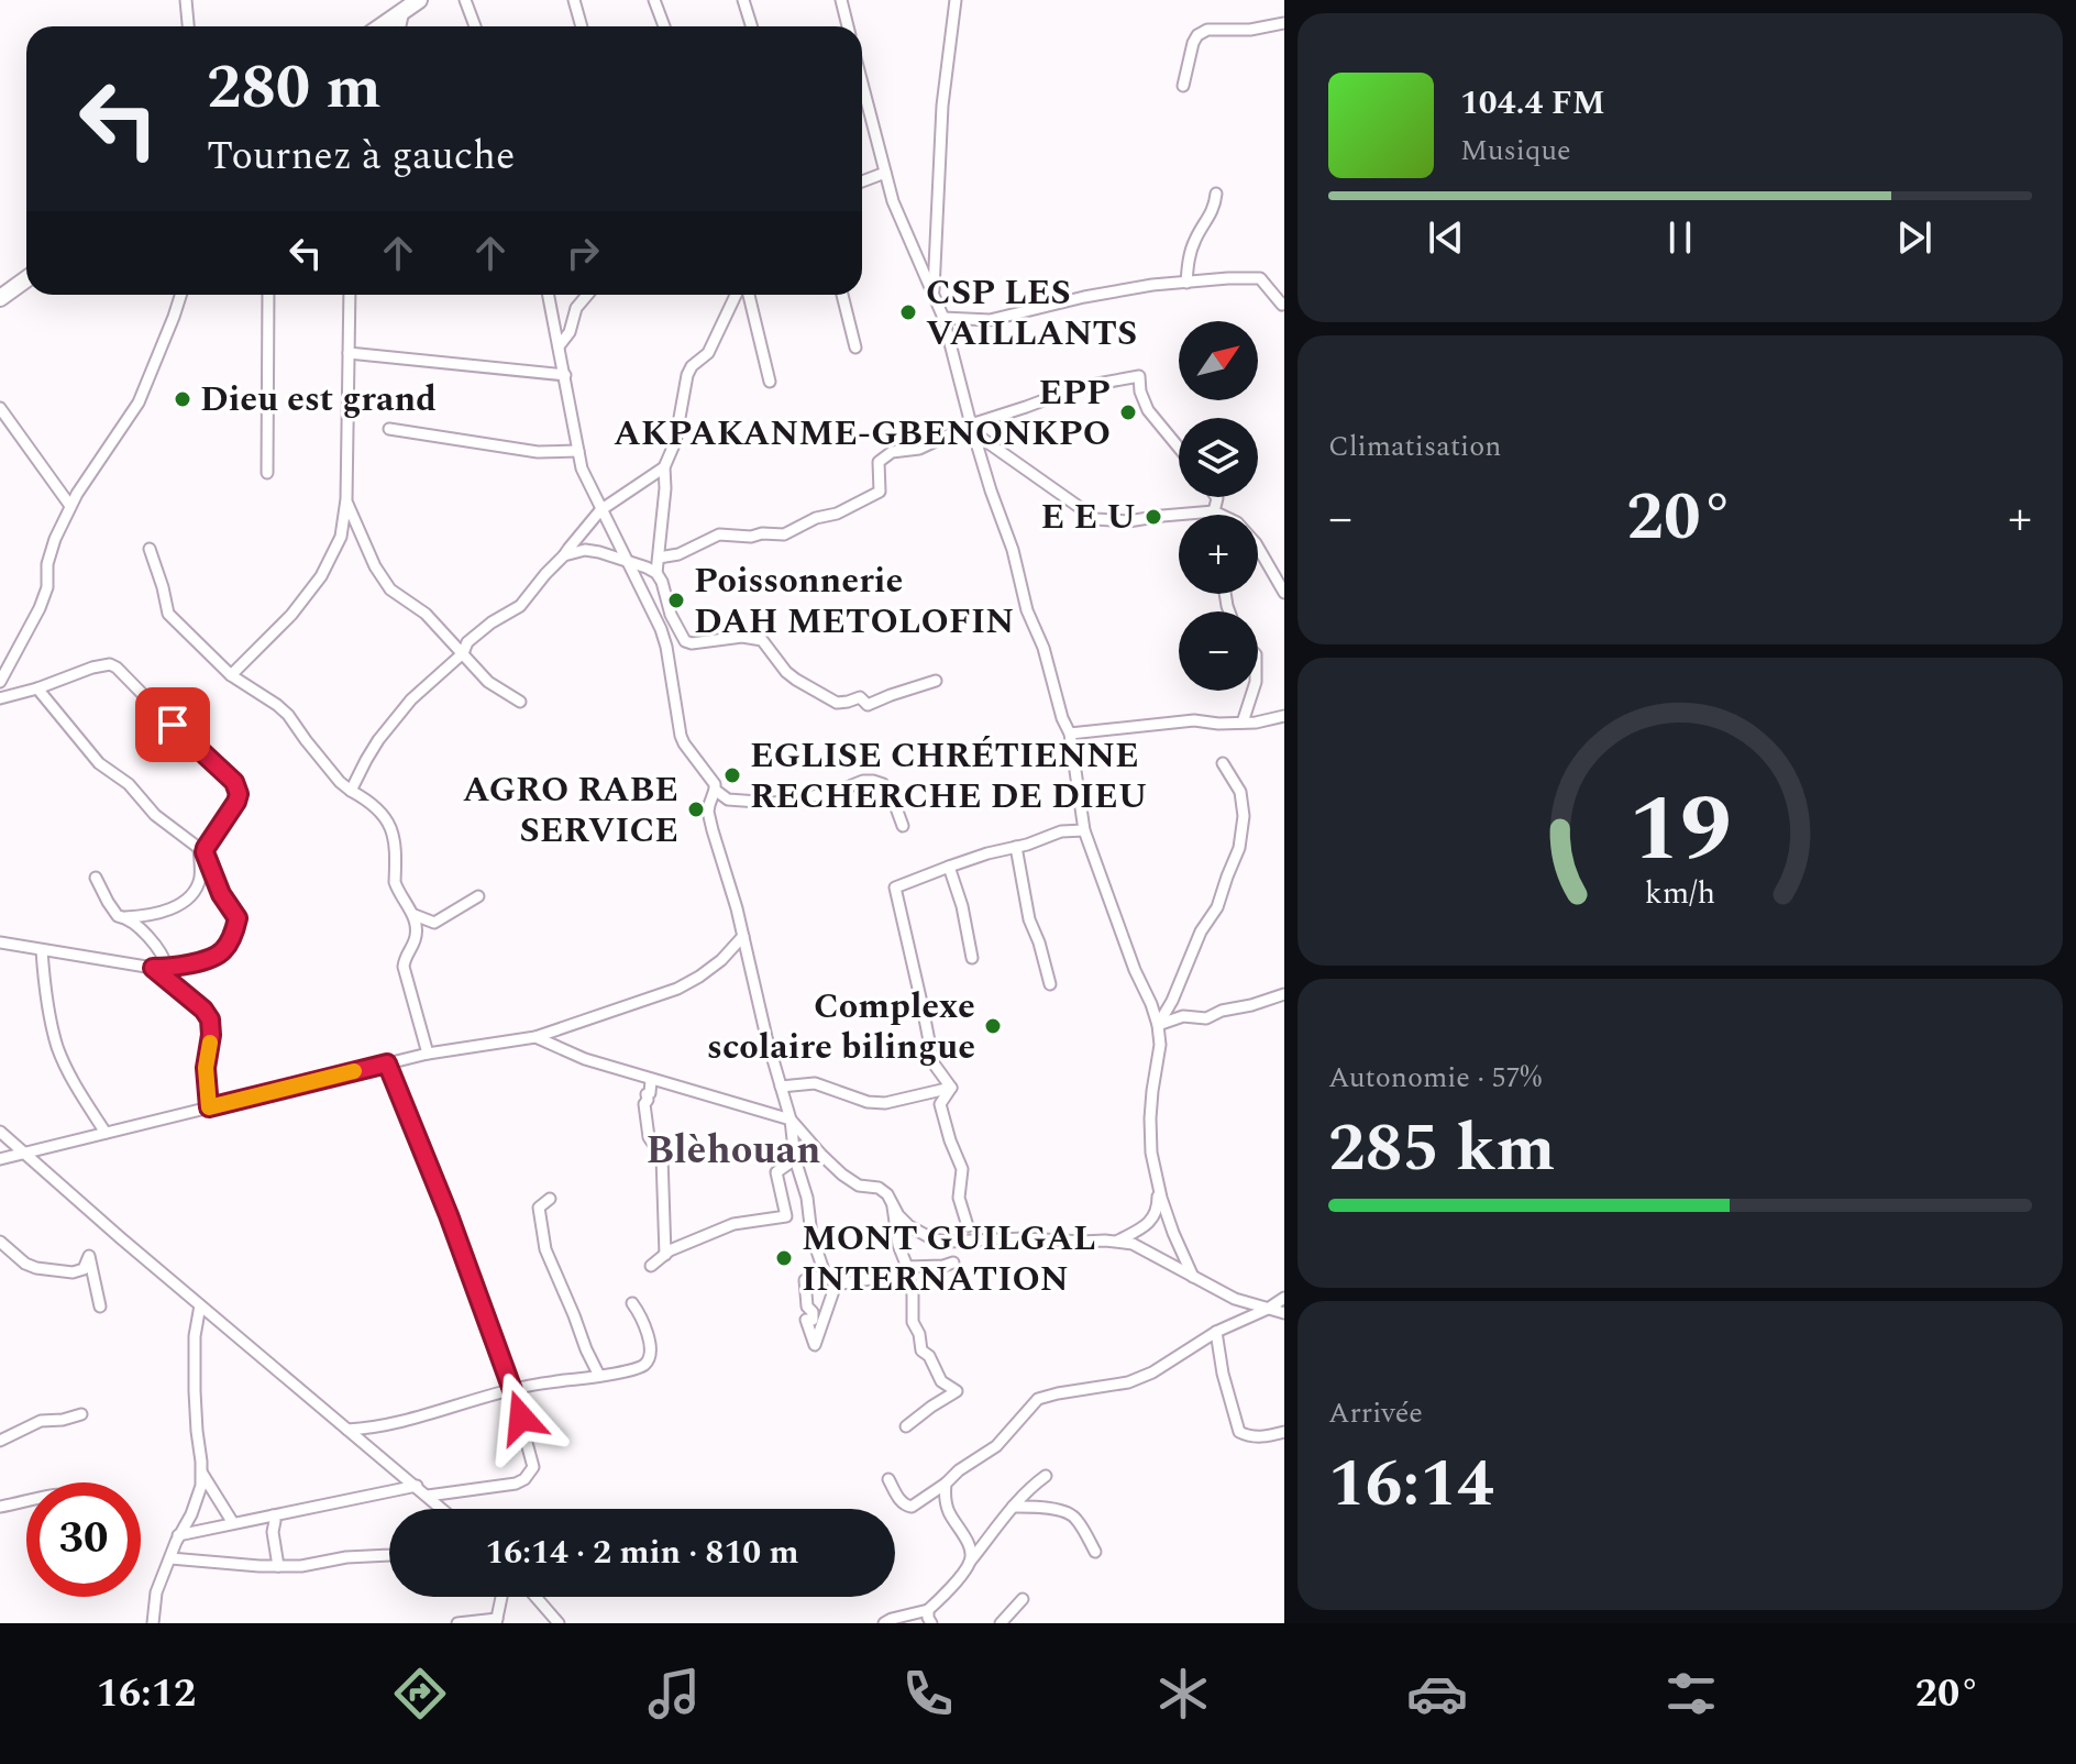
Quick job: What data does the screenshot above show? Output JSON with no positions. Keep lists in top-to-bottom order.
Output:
{
  "districts": ["Blèhouan"],
  "places": [
    "CSP LES VAILLANTS",
    "Dieu est grand",
    "EPP AKPAKANME-GBENONKPO",
    "E E U",
    "Poissonnerie DAH METOLOFIN",
    "EGLISE CHRÉTIENNE RECHERCHE DE DIEU",
    "AGRO RABE SERVICE",
    "Complexe scolaire bilingue",
    "MONT GUILGAL INTERNATION"
  ],
  "north": "top right",
  "page": {
    "turn": ["280 m", "Tournez à gauche"],
    "song": ["104.4 FM", "Musique"],
    "map_buttons": ["+", "−"],
    "tile": [
      "Climatisation",
      ["Autonomie · 57%", "285 km"],
      ["Arrivée", "16:14"]
    ],
    "heat": ["−", "20°", "+"],
    "limit": "30",
    "trip": "16:14 · 2 min · 810 m",
    "tabs": ["16:12", "20°"],
    "gauge": ["19", "km/h"]
  }
}
